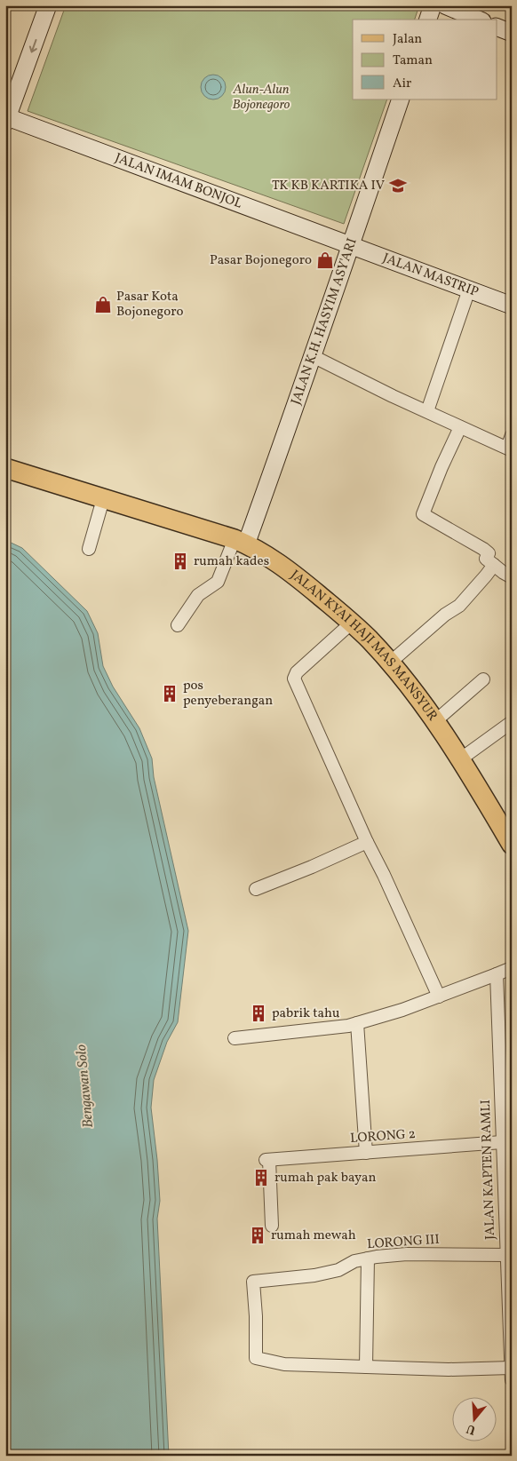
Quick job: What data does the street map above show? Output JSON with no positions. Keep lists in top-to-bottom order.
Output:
{
  "streets": {
    "main road": [
      "JALAN IMAM BONJOL",
      "JALAN MASTRIP",
      "JALAN K.H. HASYIM ASY'ARI",
      "JALAN KYAI HAJI MAS MANSYUR"
    ],
    "street": ["LORONG 2", "JALAN KAPTEN RAMLI", "LORONG III"]
  },
  "crossings": [
    ["JALAN IMAM BONJOL", "JALAN MASTRIP"],
    ["JALAN IMAM BONJOL", "JALAN K.H. HASYIM ASY'ARI"],
    ["JALAN MASTRIP", "JALAN K.H. HASYIM ASY'ARI"],
    ["JALAN K.H. HASYIM ASY'ARI", "JALAN KYAI HAJI MAS MANSYUR"],
    ["LORONG 2", "JALAN KAPTEN RAMLI"],
    ["JALAN KAPTEN RAMLI", "LORONG III"]
  ],
  "water": ["Bengawan Solo"],
  "parks": ["Alun-Alun Bojonegoro"],
  "places": {
    "school or university": ["TK KB KARTIKA IV"],
    "shop": ["Pasar Bojonegoro", "Pasar Kota Bojonegoro"],
    "building": [
      "rumah kades",
      "pos penyeberangan",
      "pabrik tahu",
      "rumah pak bayan",
      "rumah mewah"
    ]
  },
  "legend": ["Jalan", "Taman", "Air"],
  "north": "bottom"
}
